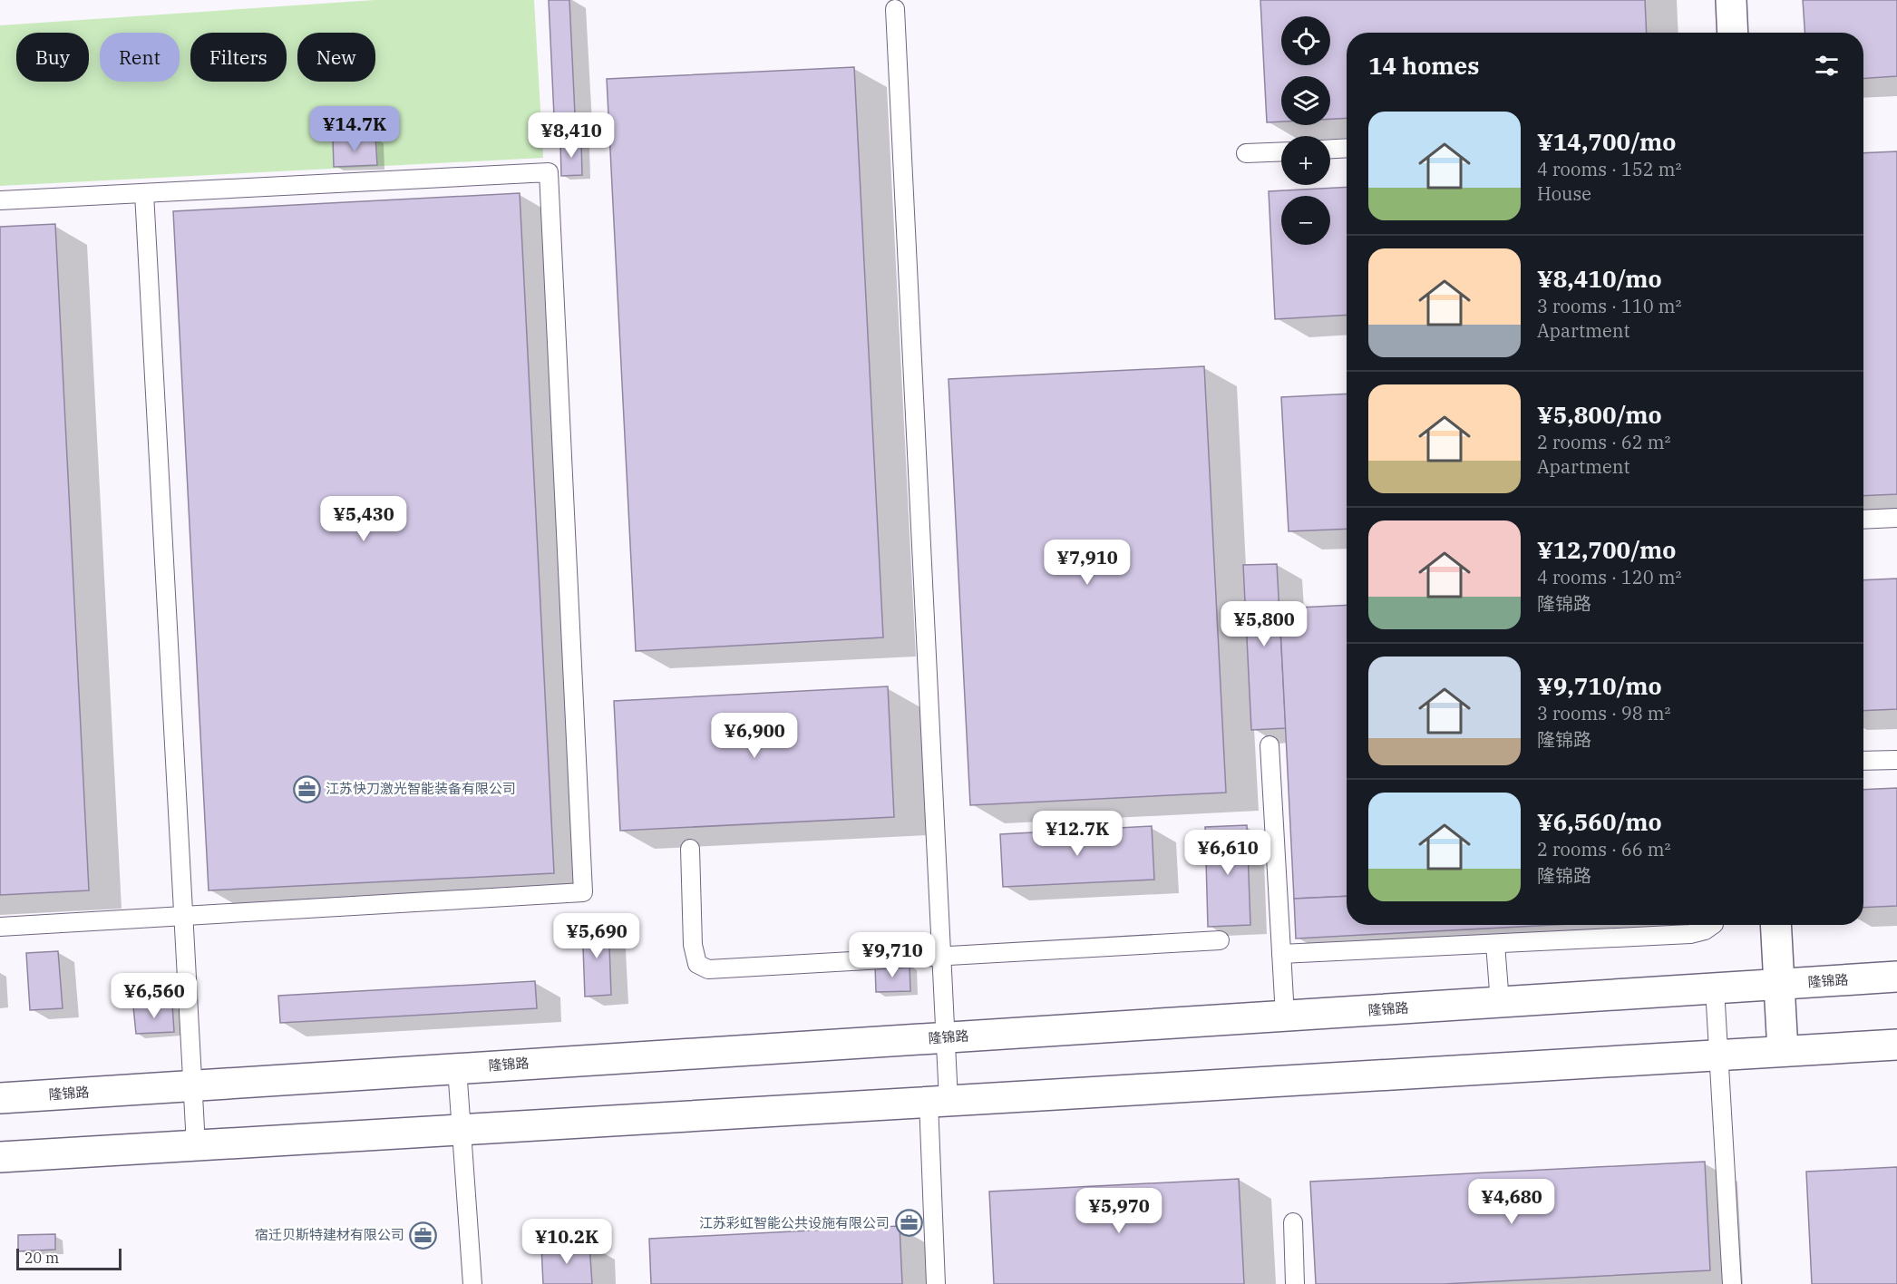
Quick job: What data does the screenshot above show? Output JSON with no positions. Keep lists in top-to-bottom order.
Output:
{
  "streets": {
    "main road": ["隆锦路"]
  },
  "places": {
    "office": ["江苏快刀激光智能装备有限公司", "江苏彩虹智能公共设施有限公司", "宿迁贝斯特建材有限公司"]
  },
  "scale_bar": "20 m",
  "page": {
    "map_buttons": ["+", "−"],
    "chip": [
      "Buy",
      "Rent",
      "Filters",
      "New"
    ],
    "heading": "14 homes",
    "list": [
      {
        "name": "¥14,700/mo",
        "note": "4 rooms · 152 m² · House"
      },
      {
        "name": "¥8,410/mo",
        "note": "3 rooms · 110 m² · Apartment"
      },
      {
        "name": "¥5,800/mo",
        "note": "2 rooms · 62 m² · Apartment"
      },
      {
        "name": "¥12,700/mo",
        "note": "4 rooms · 120 m² · 隆锦路"
      },
      {
        "name": "¥9,710/mo",
        "note": "3 rooms · 98 m² · 隆锦路"
      },
      {
        "name": "¥6,560/mo",
        "note": "2 rooms · 66 m² · 隆锦路"
      }
    ],
    "price": [
      "¥14.7K",
      "¥8,410",
      "¥5,430",
      "¥7,910",
      "¥5,800",
      "¥6,900",
      "¥12.7K",
      "¥6,610",
      "¥5,690",
      "¥9,710",
      "¥6,560",
      "¥4,680",
      "¥5,970",
      "¥10.2K"
    ],
    "scale": "20 m"
  }
}
